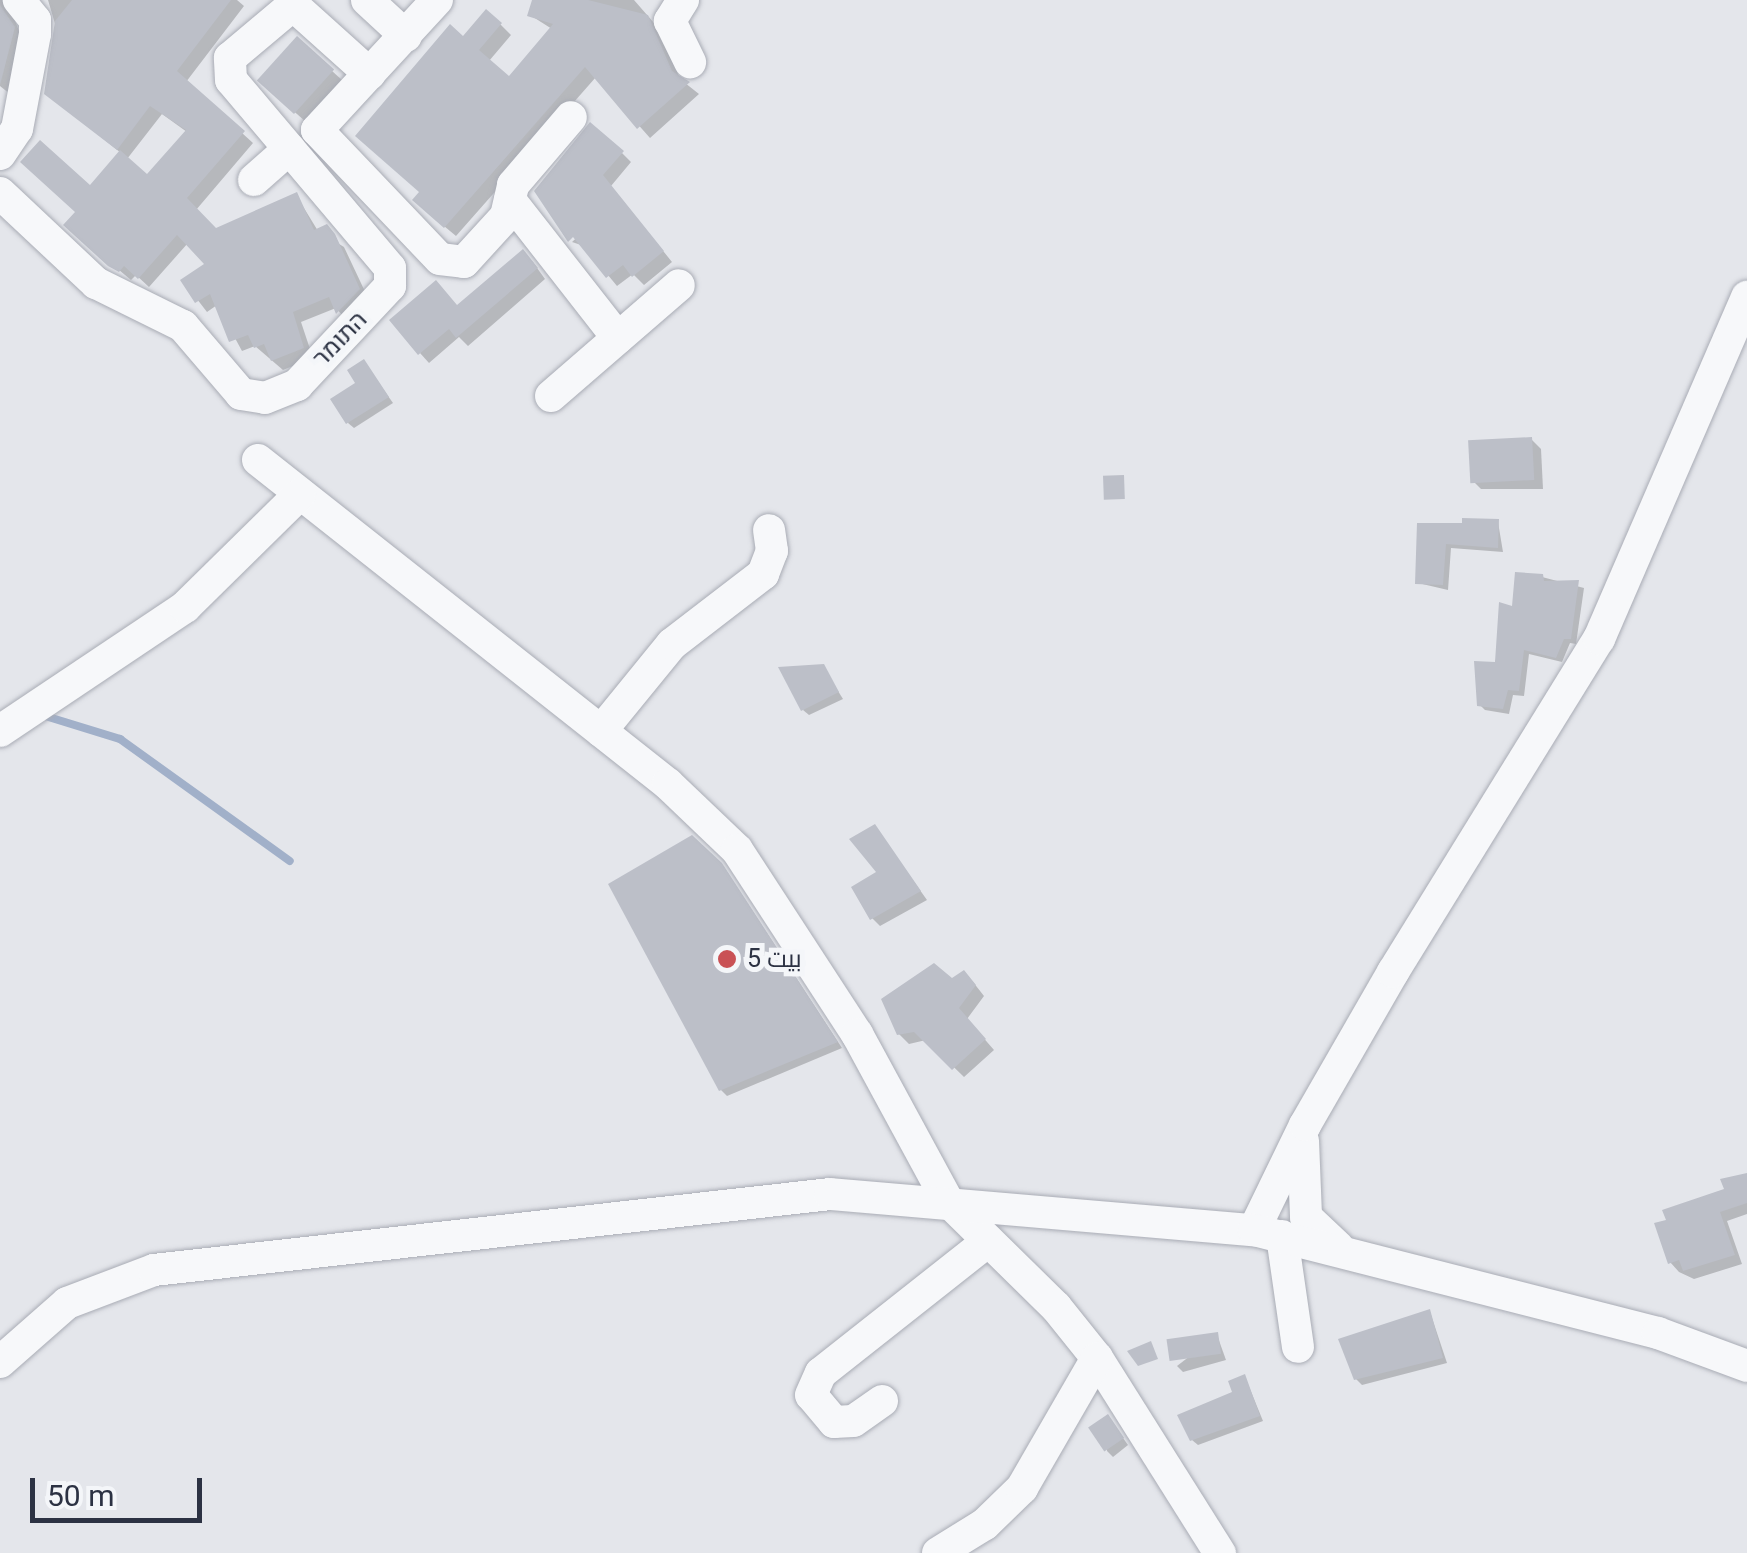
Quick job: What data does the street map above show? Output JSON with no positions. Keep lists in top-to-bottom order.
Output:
{
  "streets": {
    "street": ["התומר"]
  },
  "places": ["بيت 5"],
  "scale_bar": "50 m"
}
